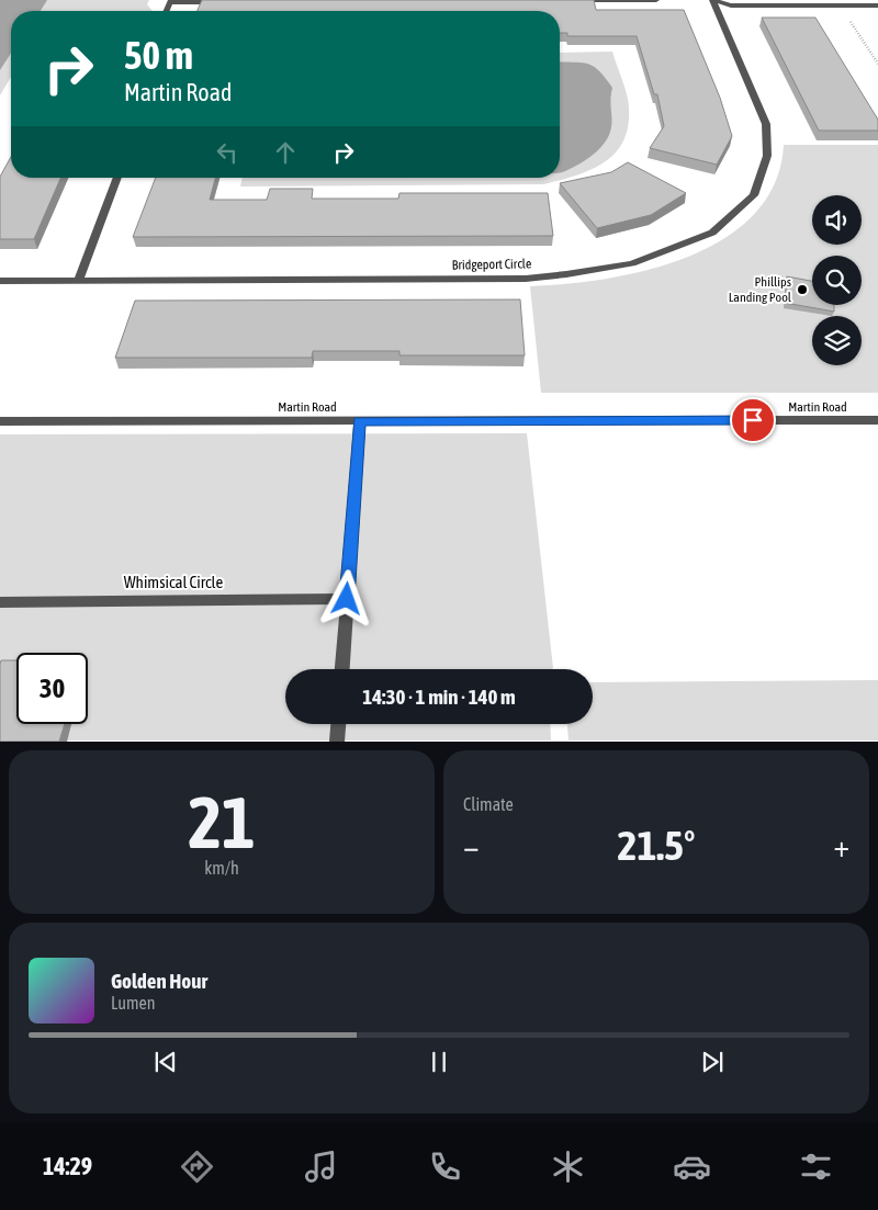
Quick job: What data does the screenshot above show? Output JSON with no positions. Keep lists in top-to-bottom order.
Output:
{
  "streets": {
    "street": ["Bridgeport Circle", "Martin Road", "Whimsical Circle"]
  },
  "places": ["Phillips Landing Pool"],
  "page": {
    "turn": ["50 m", "Martin Road"],
    "limit": "30",
    "trip": "14:30 · 1 min · 140 m",
    "tile": [
      ["21", "km/h"],
      "Climate"
    ],
    "heat": ["−", "21.5°", "+"],
    "song": ["Golden Hour", "Lumen"],
    "tabs": "14:29"
  }
}
